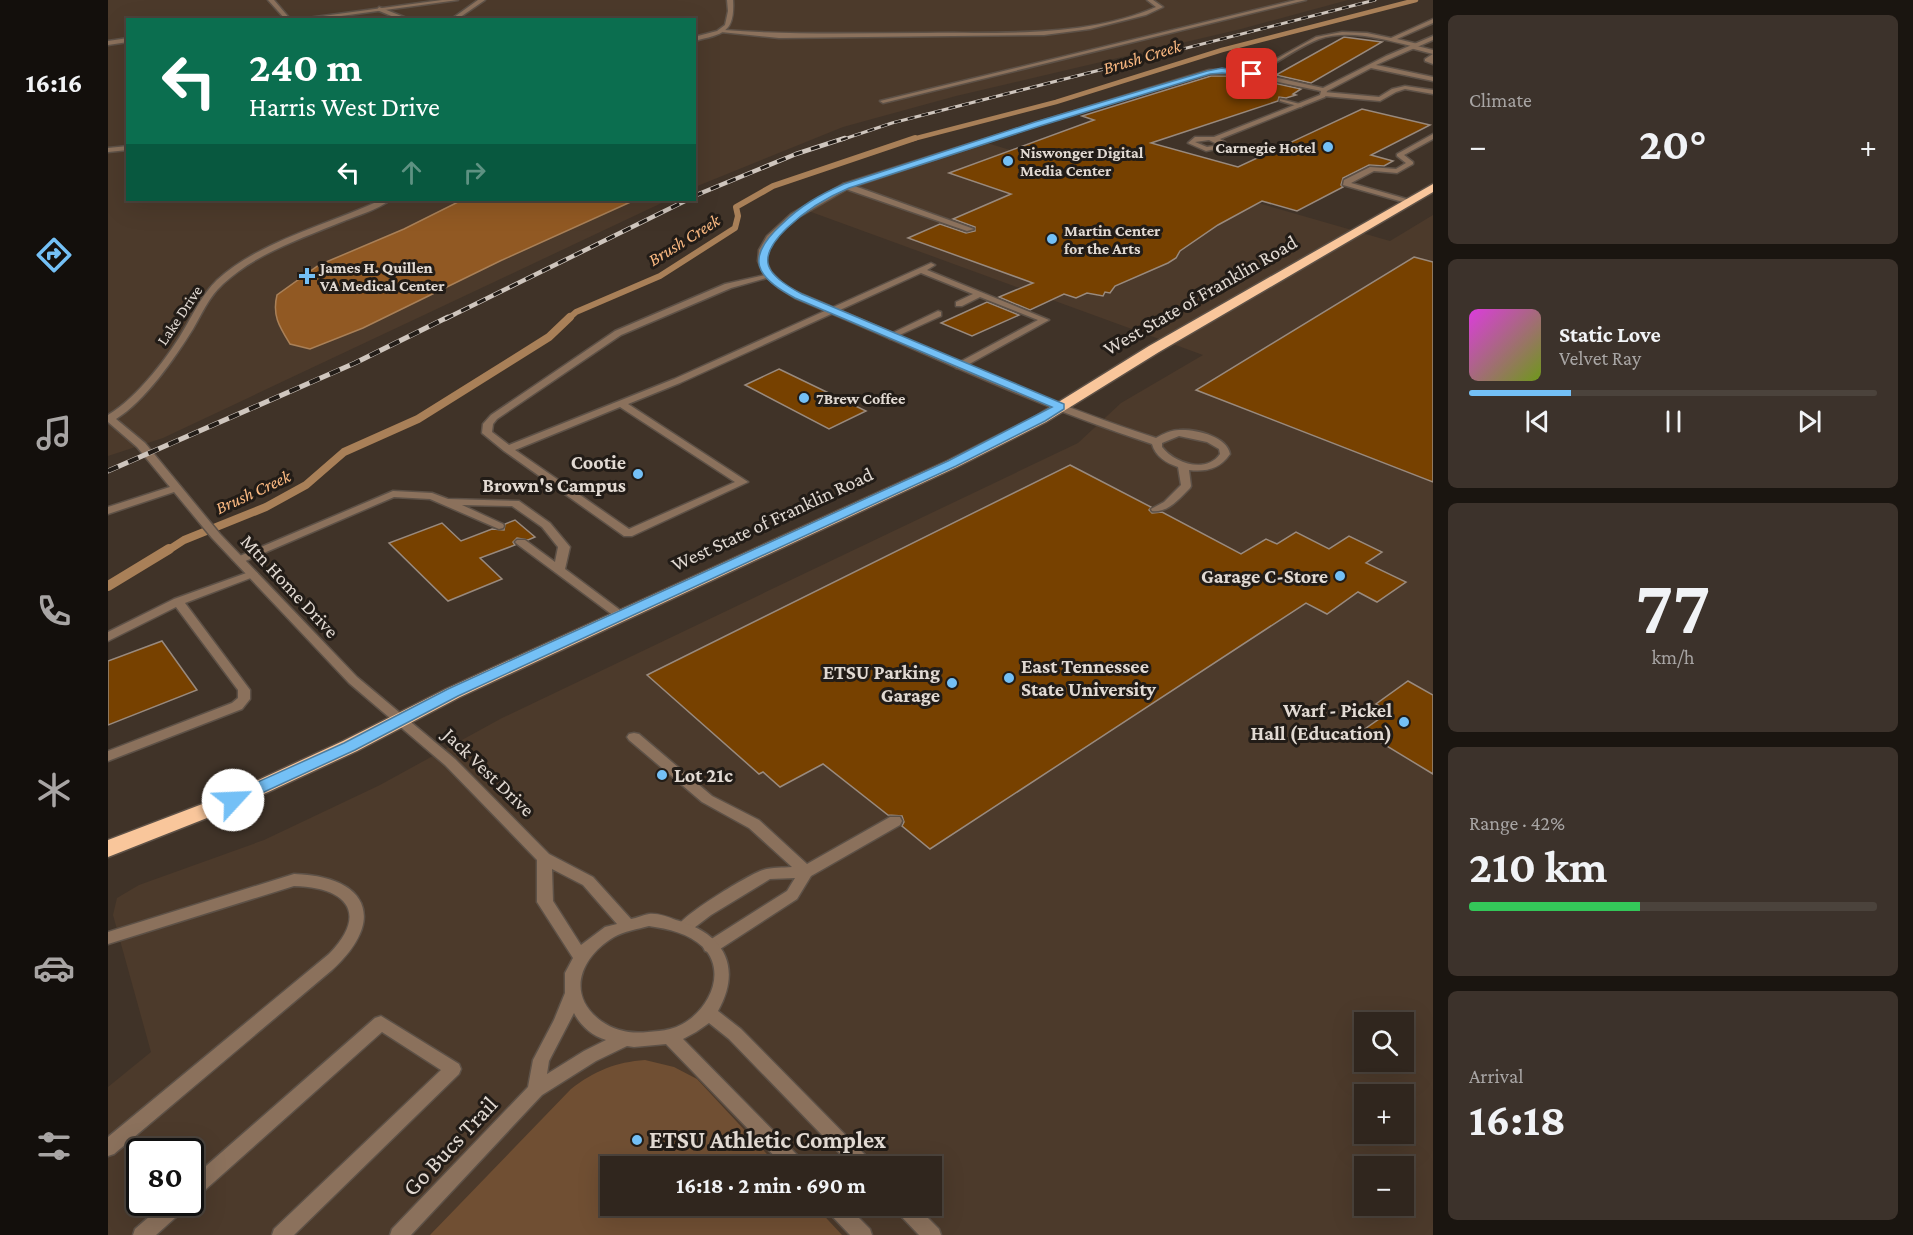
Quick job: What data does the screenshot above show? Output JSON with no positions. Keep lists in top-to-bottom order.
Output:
{
  "streets": {
    "highway": ["West State of Franklin Road"],
    "street": [
      "Lake Drive",
      "Mtn Home Drive",
      "Jack Vest Drive",
      "Go Bucs Trail"
    ]
  },
  "crossings": [
    ["West State of Franklin Road", "Mtn Home Drive"],
    ["West State of Franklin Road", "Jack Vest Drive"],
    ["Lake Drive", "Mtn Home Drive"],
    ["Mtn Home Drive", "Jack Vest Drive"],
    ["Jack Vest Drive", "Go Bucs Trail"]
  ],
  "water": ["Brush Creek"],
  "places": {
    "other": [
      "Carnegie Hotel",
      "Niswonger Digital Media Center",
      "Martin Center for the Arts",
      "7Brew Coffee",
      "Cootie Brown's Campus",
      "Garage C-Store",
      "East Tennessee State University",
      "ETSU Parking Garage",
      "Warf - Pickel Hall (Education)",
      "Lot 21c",
      "ETSU Athletic Complex"
    ],
    "health": ["James H. Quillen VA Medical Center"]
  },
  "page": {
    "tabs": "16:16",
    "tile": [
      "Climate",
      ["77", "km/h"],
      ["Range · 42%", "210 km"],
      ["Arrival", "16:18"]
    ],
    "turn": ["240 m", "Harris West Drive"],
    "heat": ["−", "20°", "+"],
    "song": ["Static Love", "Velvet Ray"],
    "map_buttons": ["+", "−"],
    "limit": "80",
    "trip": "16:18 · 2 min · 690 m"
  }
}
